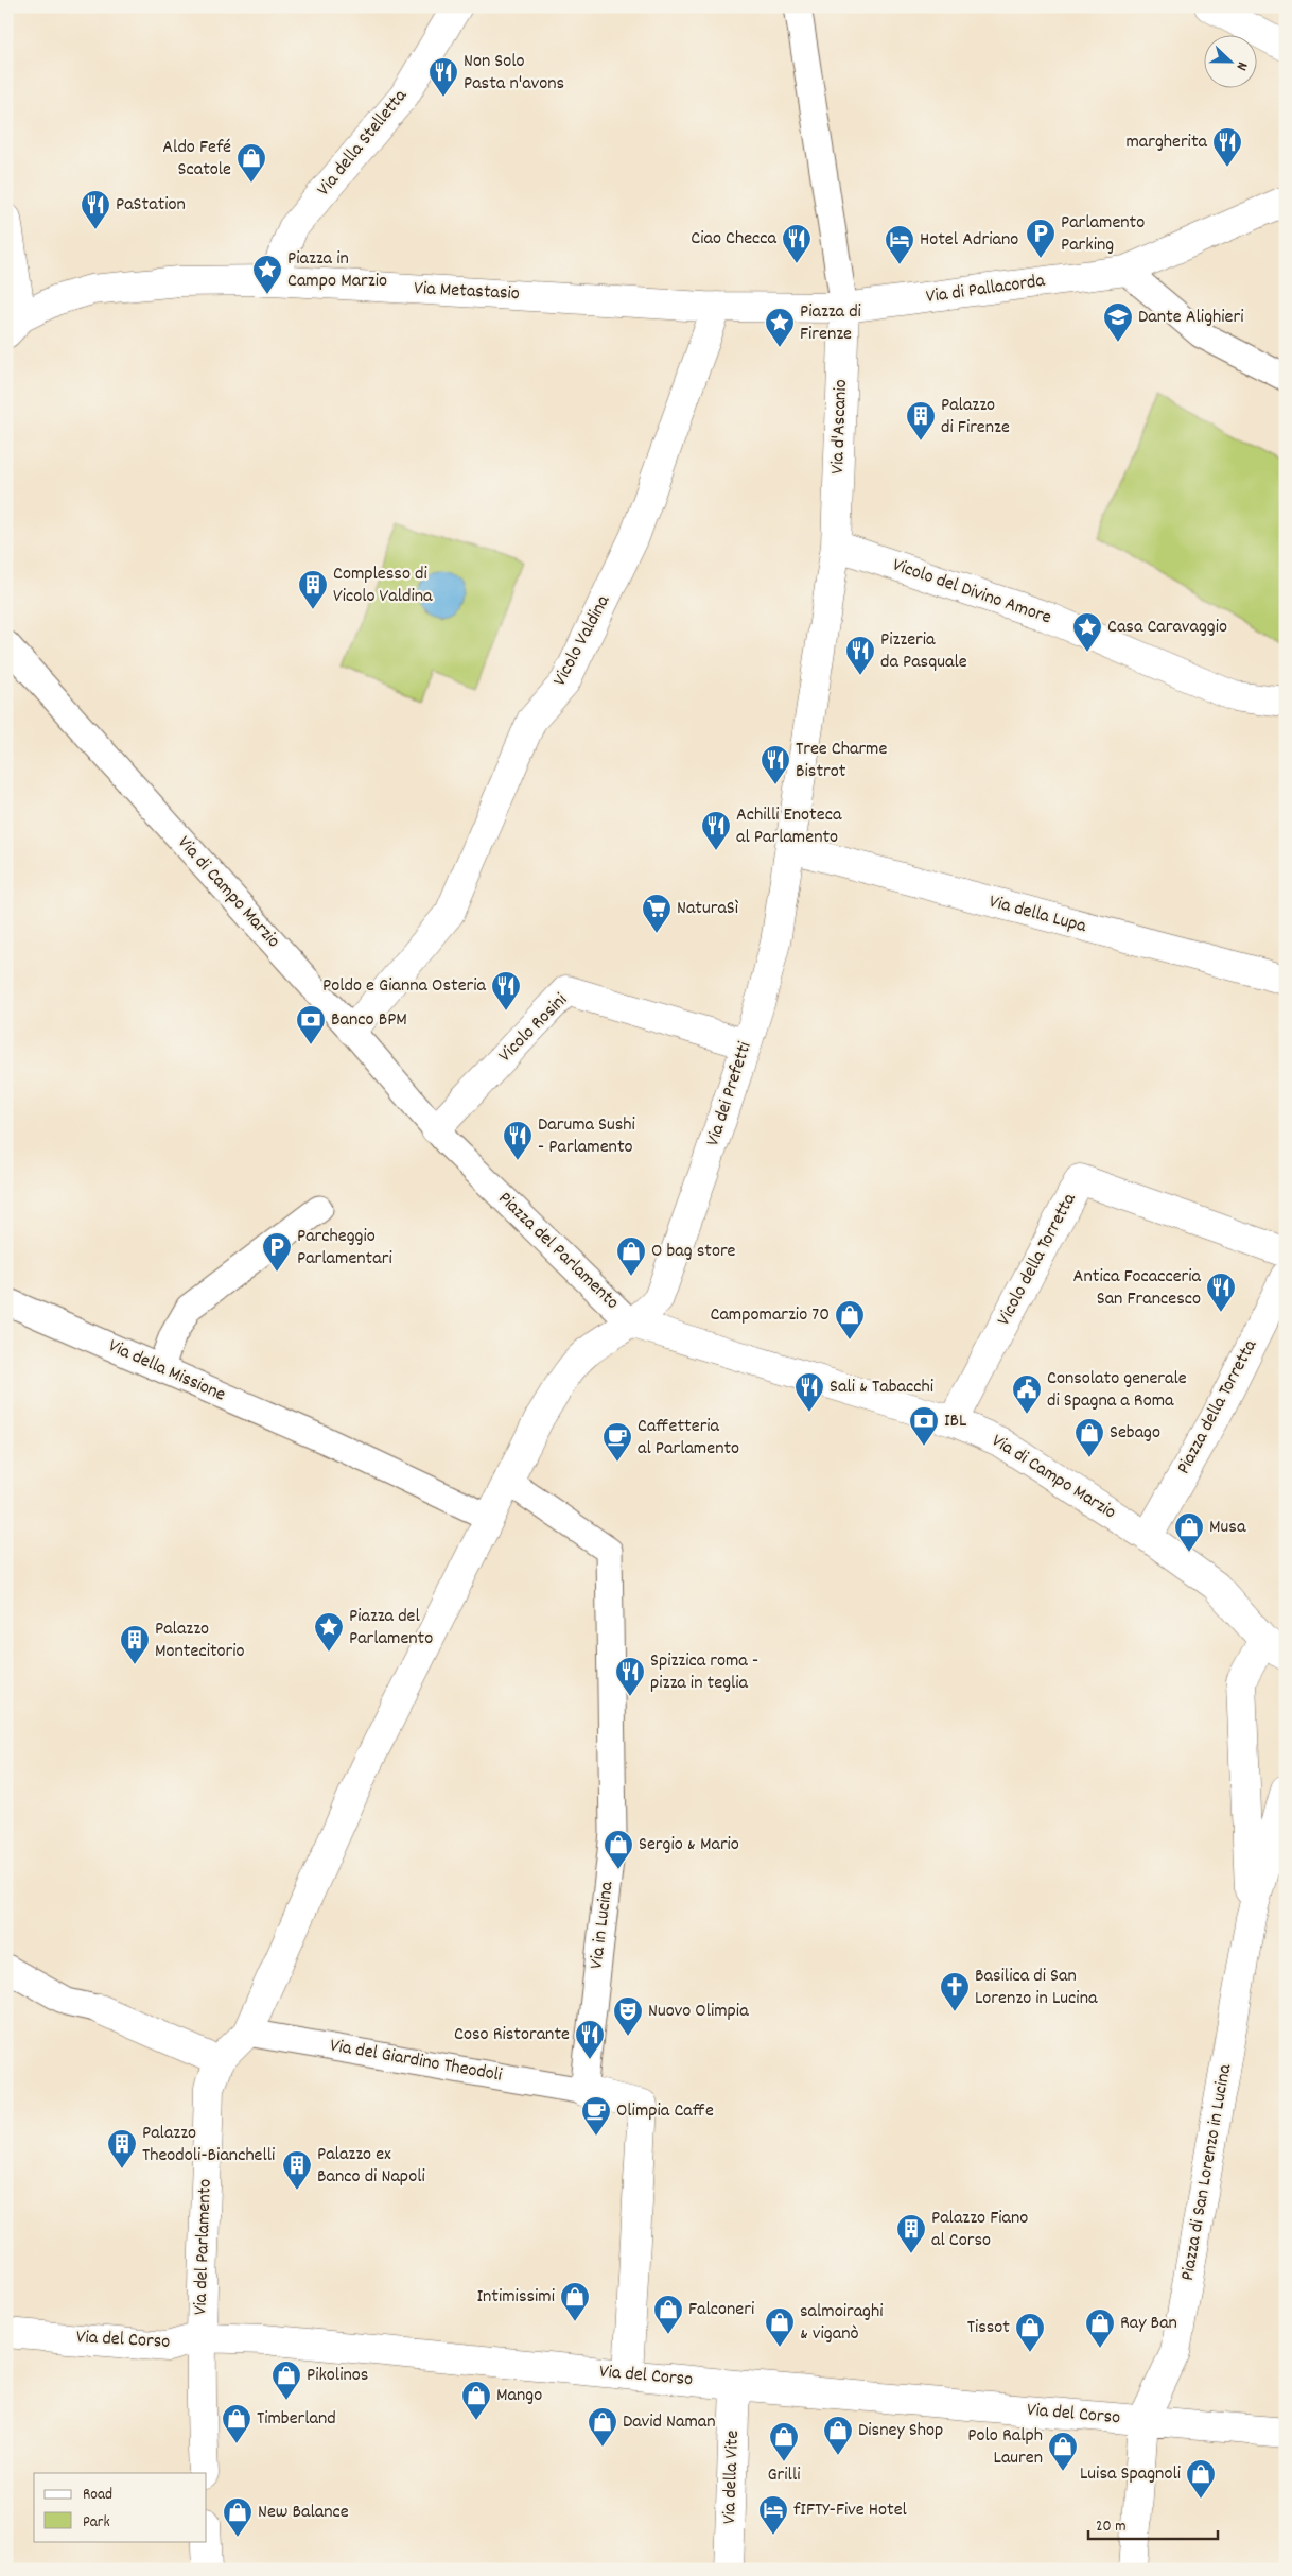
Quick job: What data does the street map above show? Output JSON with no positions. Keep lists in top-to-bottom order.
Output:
{
  "streets": {
    "street": [
      "Via della Stelletta",
      "Via di Pallacorda",
      "Via Metastasio",
      "Via d'Ascanio",
      "Vicolo del Divino Amore",
      "Vicolo Valdina",
      "Via di Campo Marzio",
      "Via della Lupa",
      "Vicolo Rosini",
      "Via dei Prefetti",
      "Piazza del Parlamento",
      "Vicolo della Torretta",
      "Piazza della Torretta",
      "Piazza di San Lorenzo in Lucina",
      "Via del Parlamento",
      "Via del Corso",
      "Via della Vite"
    ],
    "lane": ["Via della Missione", "Via in Lucina", "Via del Giardino Theodoli"]
  },
  "crossings": [
    ["Via della Stelletta", "Via Metastasio"],
    ["Via di Pallacorda", "Via d'Ascanio"],
    ["Via Metastasio", "Vicolo Valdina"],
    ["Via d'Ascanio", "Vicolo del Divino Amore"],
    ["Via d'Ascanio", "Via della Lupa"],
    ["Via d'Ascanio", "Via dei Prefetti"],
    ["Vicolo Valdina", "Via di Campo Marzio"],
    ["Via di Campo Marzio", "Vicolo Rosini"],
    ["Via di Campo Marzio", "Via dei Prefetti"],
    ["Via di Campo Marzio", "Piazza del Parlamento"],
    ["Via di Campo Marzio", "Vicolo della Torretta"],
    ["Via di Campo Marzio", "Piazza della Torretta"],
    ["Via di Campo Marzio", "Piazza di San Lorenzo in Lucina"],
    ["Via della Lupa", "Via dei Prefetti"],
    ["Vicolo Rosini", "Via dei Prefetti"],
    ["Vicolo Rosini", "Piazza del Parlamento"],
    ["Via dei Prefetti", "Piazza del Parlamento"],
    ["Piazza del Parlamento", "Via della Missione"],
    ["Piazza del Parlamento", "Via in Lucina"],
    ["Piazza del Parlamento", "Via del Giardino Theodoli"],
    ["Piazza del Parlamento", "Via del Parlamento"],
    ["Via in Lucina", "Via del Giardino Theodoli"],
    ["Piazza di San Lorenzo in Lucina", "Via del Corso"],
    ["Via del Parlamento", "Via del Corso"],
    ["Via del Corso", "Via della Vite"]
  ],
  "places": {
    "restaurant": [
      "Non Solo Pasta n'avons",
      "margherita",
      "PaStation",
      "Ciao Checca",
      "Pizzeria da Pasquale",
      "Tree Charme Bistrot",
      "Achilli Enoteca al Parlamento",
      "Poldo e Gianna Osteria",
      "Daruma Sushi - Parlamento",
      "Antica Focacceria San Francesco",
      "Sali & Tabacchi",
      "Spizzica roma - pizza in teglia",
      "Coso Ristorante"
    ],
    "shop": [
      "Aldo Fefé Scatole",
      "O bag store",
      "Campomarzio 70",
      "Sebago",
      "Musa",
      "Sergio & Mario",
      "Intimissimi",
      "Falconeri",
      "salmoiraghi & viganò",
      "Ray Ban",
      "Tissot",
      "Pikolinos",
      "Mango",
      "Timberland",
      "David Naman",
      "Disney Shop",
      "Grilli",
      "Polo Ralph Lauren",
      "Luisa Spagnoli",
      "New Balance"
    ],
    "parking": ["Parlamento Parking", "Parcheggio Parlamentari"],
    "hotel": ["Hotel Adriano", "fIFTY-Five Hotel"],
    "place": [
      "Piazza in Campo Marzio",
      "Piazza di Firenze",
      "Casa Caravaggio",
      "Piazza del Parlamento"
    ],
    "school or university": ["Dante Alighieri"],
    "building": [
      "Palazzo di Firenze",
      "Complesso di Vicolo Valdina",
      "Palazzo Montecitorio",
      "Palazzo Theodoli-Bianchelli",
      "Palazzo ex Banco di Napoli",
      "Palazzo Fiano al Corso"
    ],
    "supermarket": ["NaturaSì"],
    "bank": ["Banco BPM", "IBL"],
    "public building": ["Consolato generale di Spagna a Roma"],
    "cafe": ["Caffetteria al Parlamento", "Olimpia Caffe"],
    "church": ["Basilica di San Lorenzo in Lucina"],
    "theatre": ["Nuovo Olimpia"]
  },
  "legend": ["Road", "Park"],
  "scale_bar": "20 m",
  "north": "right"
}
